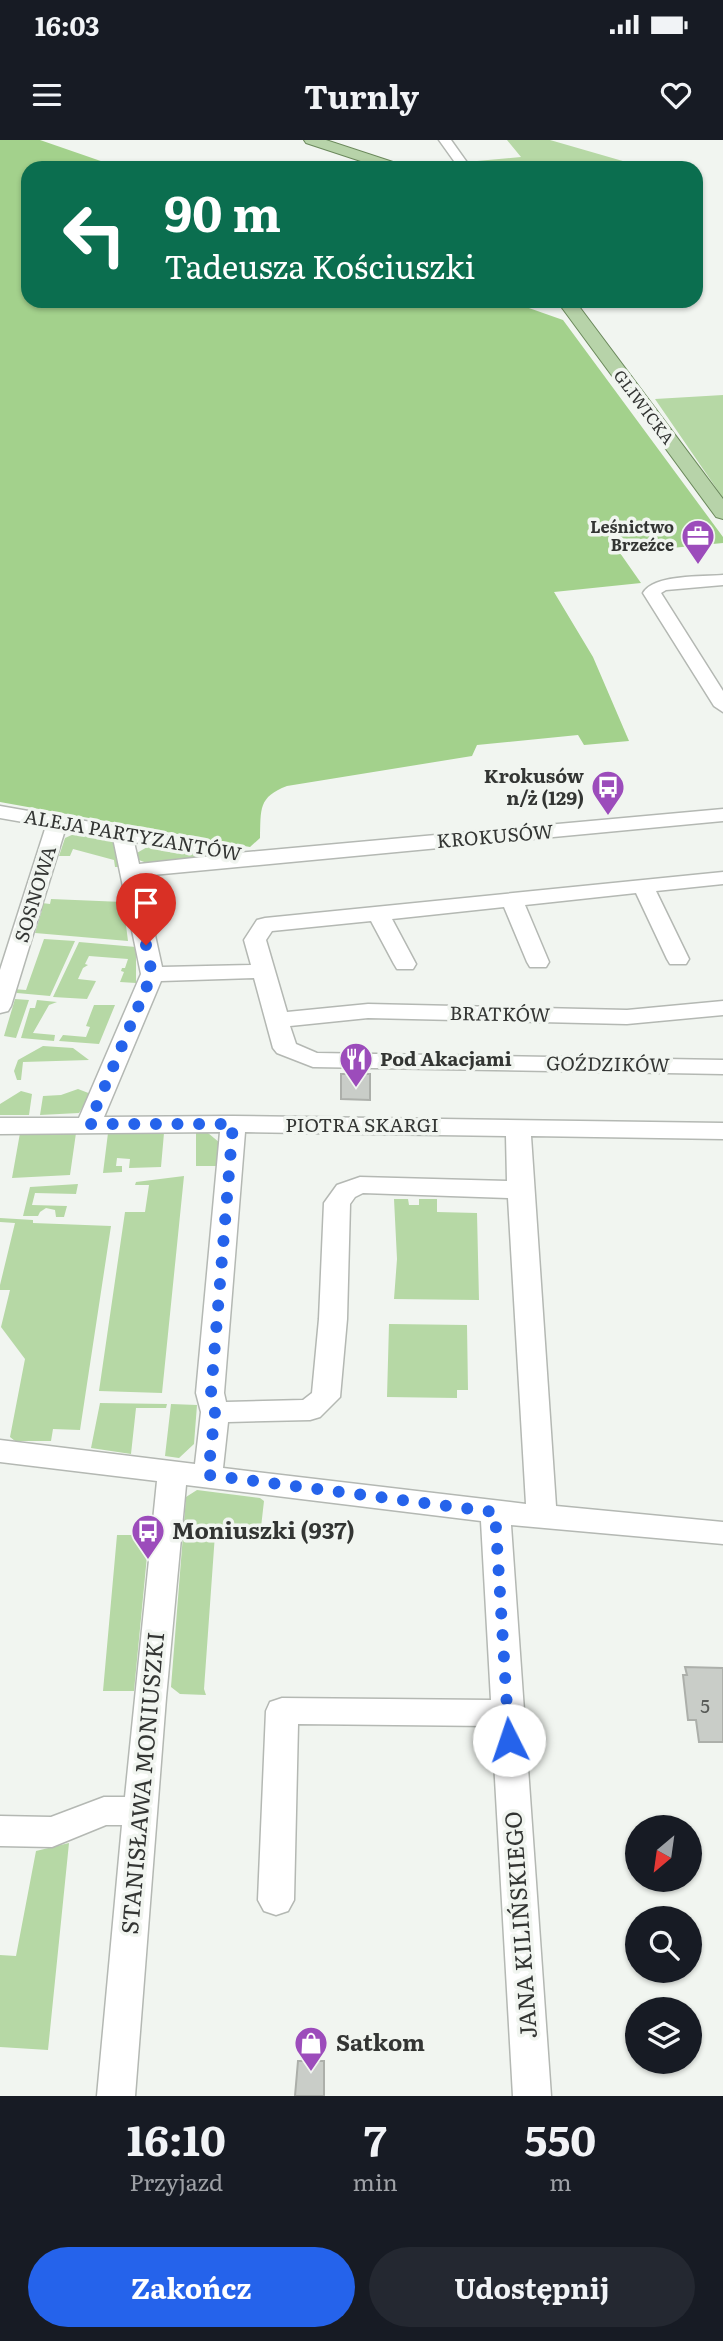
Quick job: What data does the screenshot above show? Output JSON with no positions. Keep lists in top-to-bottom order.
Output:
{
  "streets": {
    "main road": ["GLIWICKA"],
    "street": [
      "ALEJA PARTYZANTÓW",
      "KROKUSÓW",
      "SOSNOWA",
      "BRATKÓW",
      "GOŹDZIKÓW",
      "PIOTRA SKARGI",
      "STANISŁAWA MONIUSZKI",
      "JANA KILIŃSKIEGO"
    ]
  },
  "crossings": [
    ["ALEJA PARTYZANTÓW", "KROKUSÓW"],
    ["ALEJA PARTYZANTÓW", "SOSNOWA"],
    ["BRATKÓW", "GOŹDZIKÓW"]
  ],
  "places": {
    "office": ["Leśnictwo Brzeźce"],
    "bus stop": ["Krokusów n/ż (129)", "Moniuszki (937)"],
    "restaurant": ["Pod Akacjami"],
    "shop": ["Satkom"]
  },
  "house_numbers": ["5"],
  "north": "bottom left",
  "page": {
    "status": "16:03",
    "header": "Turnly",
    "turn": ["90 m", "Tadeusza Kościuszki"],
    "eta": [
      "16:10",
      "Przyjazd",
      "7",
      "min",
      "550",
      "m"
    ],
    "buttons": ["Zakończ", "Udostępnij"]
  }
}
